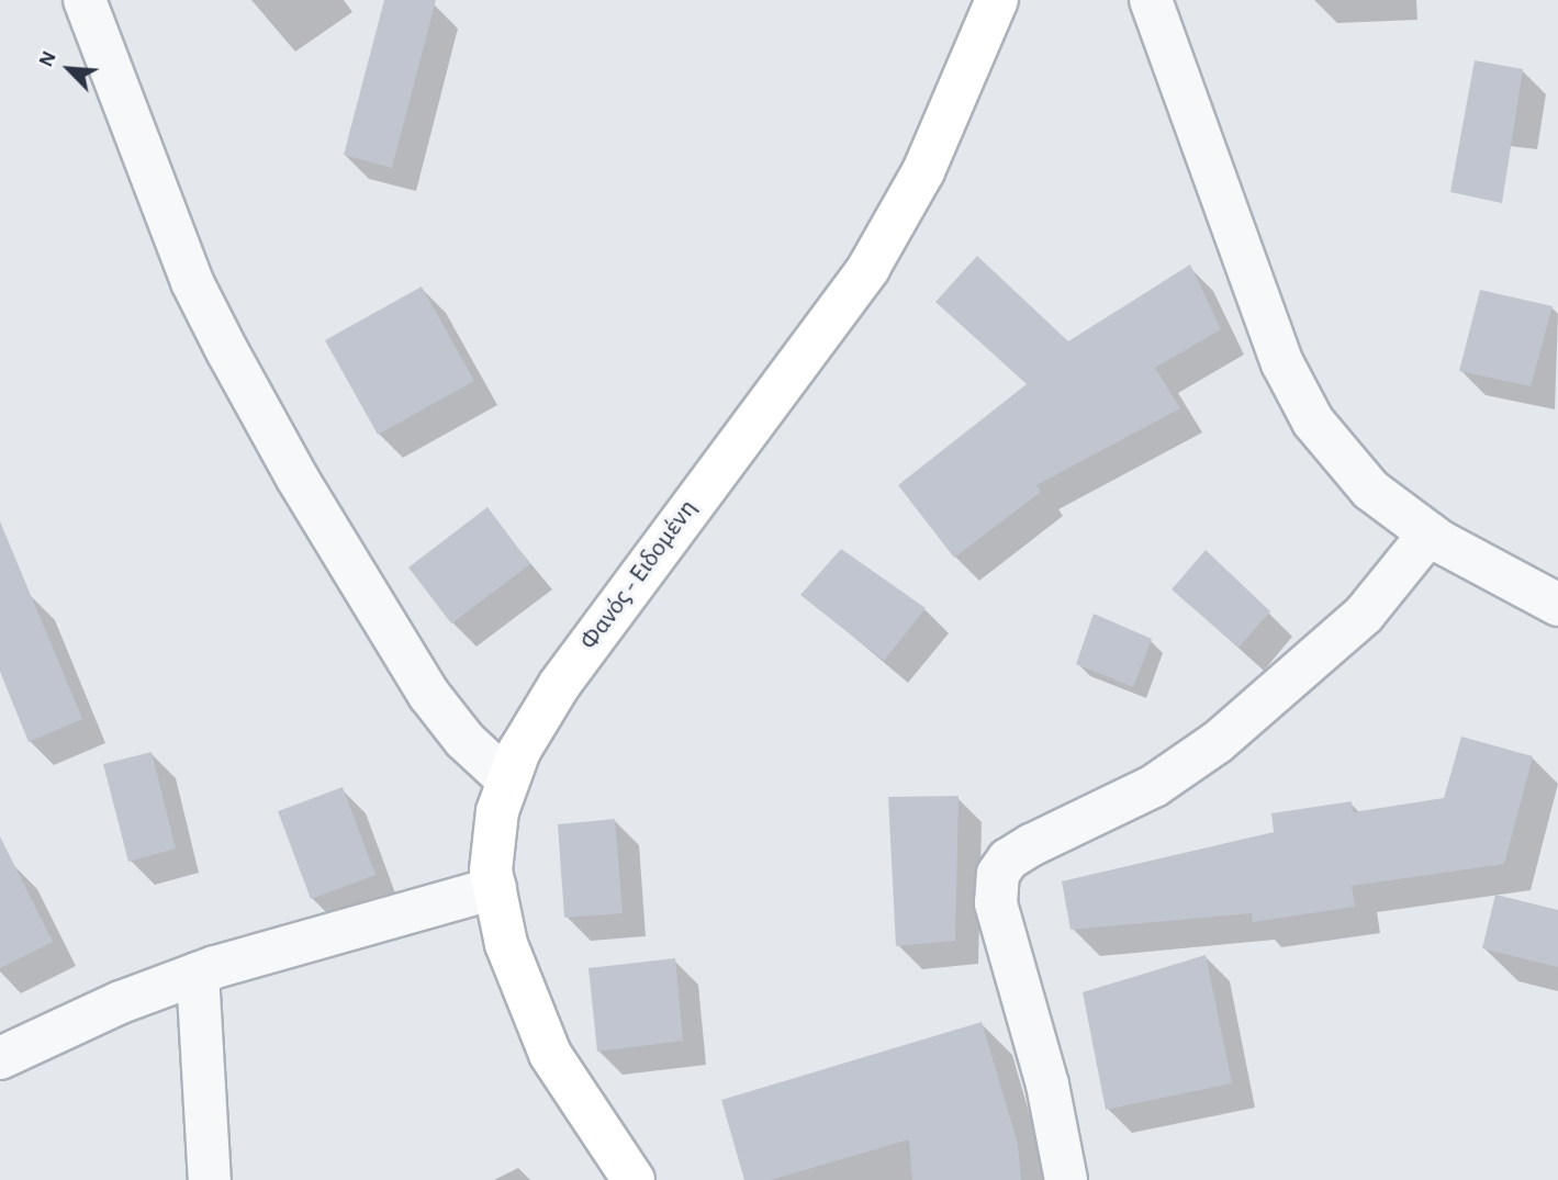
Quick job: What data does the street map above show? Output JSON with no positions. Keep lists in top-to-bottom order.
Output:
{
  "streets": {
    "street": ["Φανός - Ειδομένη"]
  },
  "north": "top left"
}
